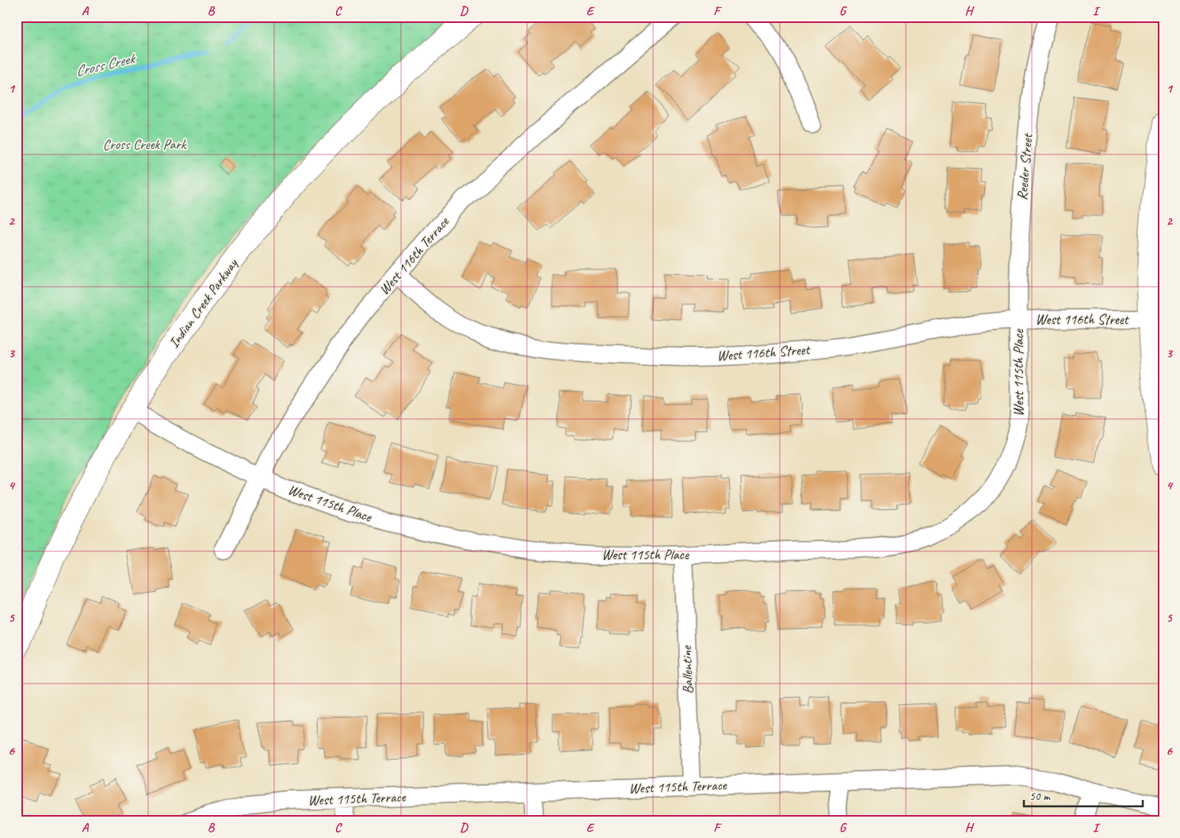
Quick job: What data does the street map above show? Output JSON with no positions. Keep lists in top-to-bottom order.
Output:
{
  "streets": {
    "street": [
      "Reeder Street",
      "West 116th Terrace",
      "Indian Creek Parkway",
      "West 116th Street",
      "West 115th Place",
      "Ballentine",
      "West 115th Terrace"
    ]
  },
  "crossings": [
    ["Reeder Street", "West 116th Street"],
    ["Reeder Street", "West 115th Place"],
    ["West 116th Terrace", "West 116th Street"],
    ["West 116th Terrace", "West 115th Place"],
    ["Indian Creek Parkway", "West 115th Place"],
    ["West 116th Street", "West 115th Place"],
    ["West 115th Place", "Ballentine"],
    ["Ballentine", "West 115th Terrace"]
  ],
  "water": ["Cross Creek"],
  "parks": ["Cross Creek Park"],
  "scale_bar": "50 m",
  "grid": {
    "columns": [
      "A",
      "B",
      "C",
      "D",
      "E",
      "F",
      "G",
      "H",
      "I"
    ],
    "rows": [
      "1",
      "2",
      "3",
      "4",
      "5",
      "6"
    ]
  }
}
